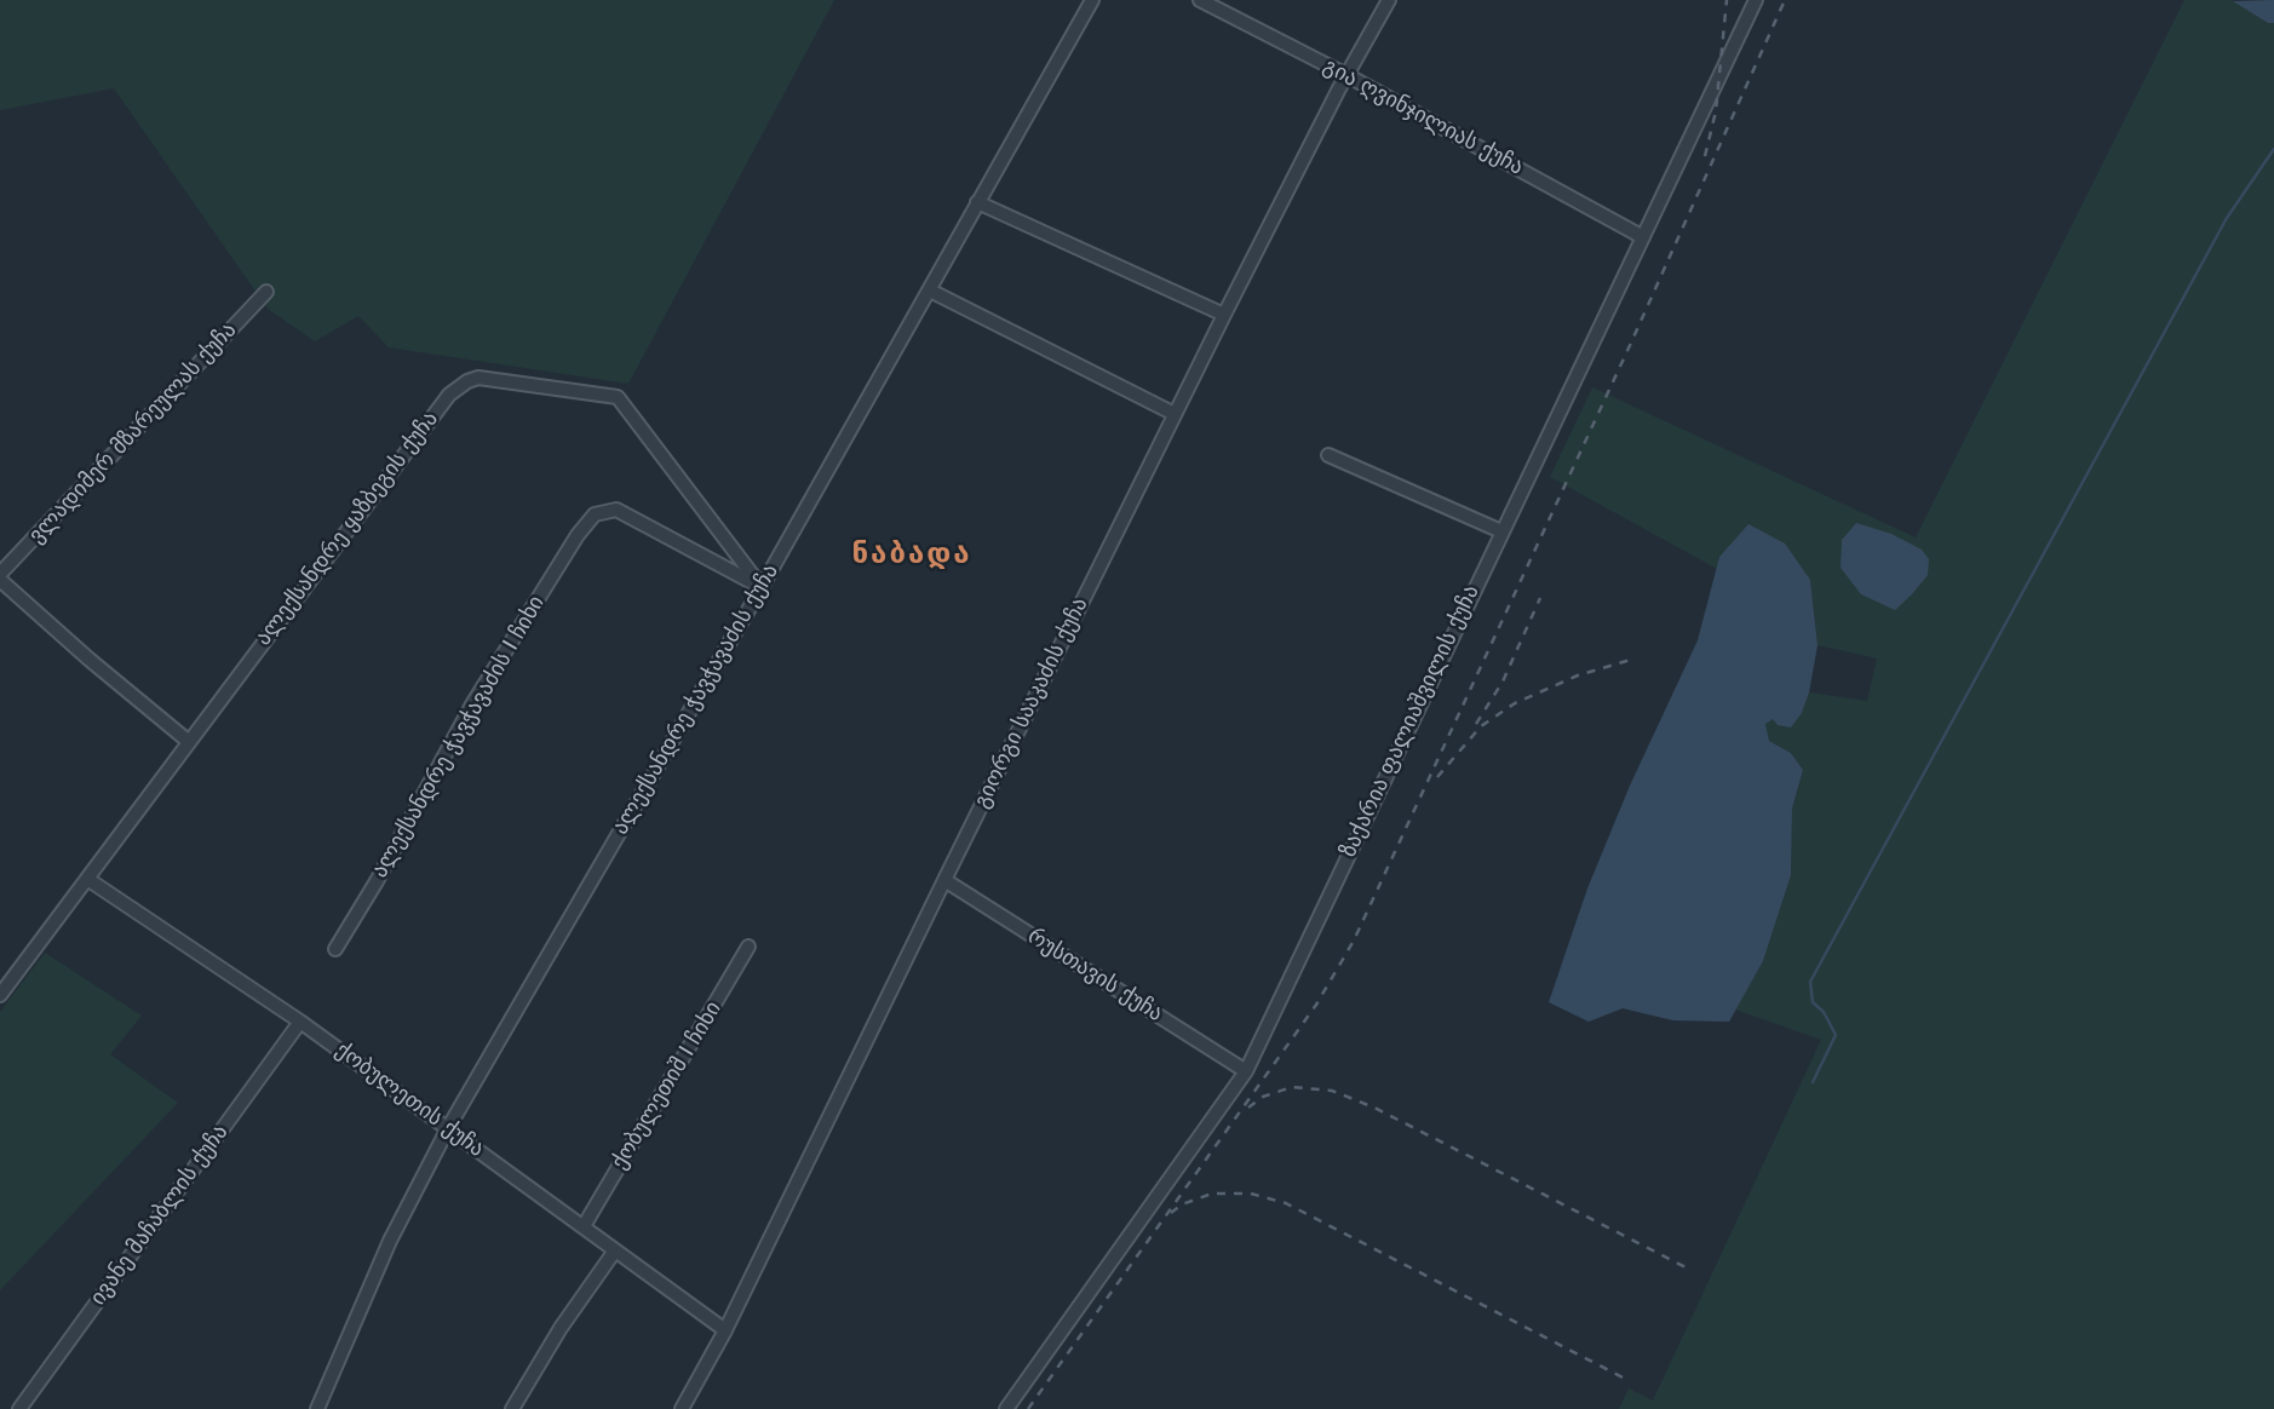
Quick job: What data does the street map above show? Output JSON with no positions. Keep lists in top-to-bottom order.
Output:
{
  "streets": {
    "street": [
      "გია ღვინჯილიას ქუჩა",
      "ვლადიმერ მზარეულას ქუჩა",
      "ალექსანდრე ყაზბეგის ქუჩა",
      "ალექსანდრე ჭავჭავაძის ქუჩა",
      "გიორგი სააკაძის ქუჩა",
      "ზაქარია ფალიაშვილის ქუჩა",
      "ალექსანდრე ჭავჭავაძის I ჩიხი",
      "რუსთავის ქუჩა",
      "ქობულეთიშ I ჩიხი",
      "ქობულეთის ქუჩა",
      "ივანე მაჩაბლის ქუჩა"
    ]
  },
  "crossings": [
    ["გია ღვინჯილიას ქუჩა", "გიორგი სააკაძის ქუჩა"],
    ["გია ღვინჯილიას ქუჩა", "ზაქარია ფალიაშვილის ქუჩა"],
    ["ალექსანდრე ყაზბეგის ქუჩა", "ალექსანდრე ჭავჭავაძის ქუჩა"],
    ["ალექსანდრე ყაზბეგის ქუჩა", "ალექსანდრე ჭავჭავაძის I ჩიხი"],
    ["ალექსანდრე ყაზბეგის ქუჩა", "ქობულეთის ქუჩა"],
    ["ალექსანდრე ჭავჭავაძის ქუჩა", "ალექსანდრე ჭავჭავაძის I ჩიხი"],
    ["ალექსანდრე ჭავჭავაძის ქუჩა", "ქობულეთის ქუჩა"],
    ["გიორგი სააკაძის ქუჩა", "რუსთავის ქუჩა"],
    ["გიორგი სააკაძის ქუჩა", "ქობულეთის ქუჩა"],
    ["ზაქარია ფალიაშვილის ქუჩა", "რუსთავის ქუჩა"],
    ["ქობულეთიშ I ჩიხი", "ქობულეთის ქუჩა"],
    ["ქობულეთის ქუჩა", "ივანე მაჩაბლის ქუჩა"]
  ],
  "districts": ["ნაბადა"]
}
